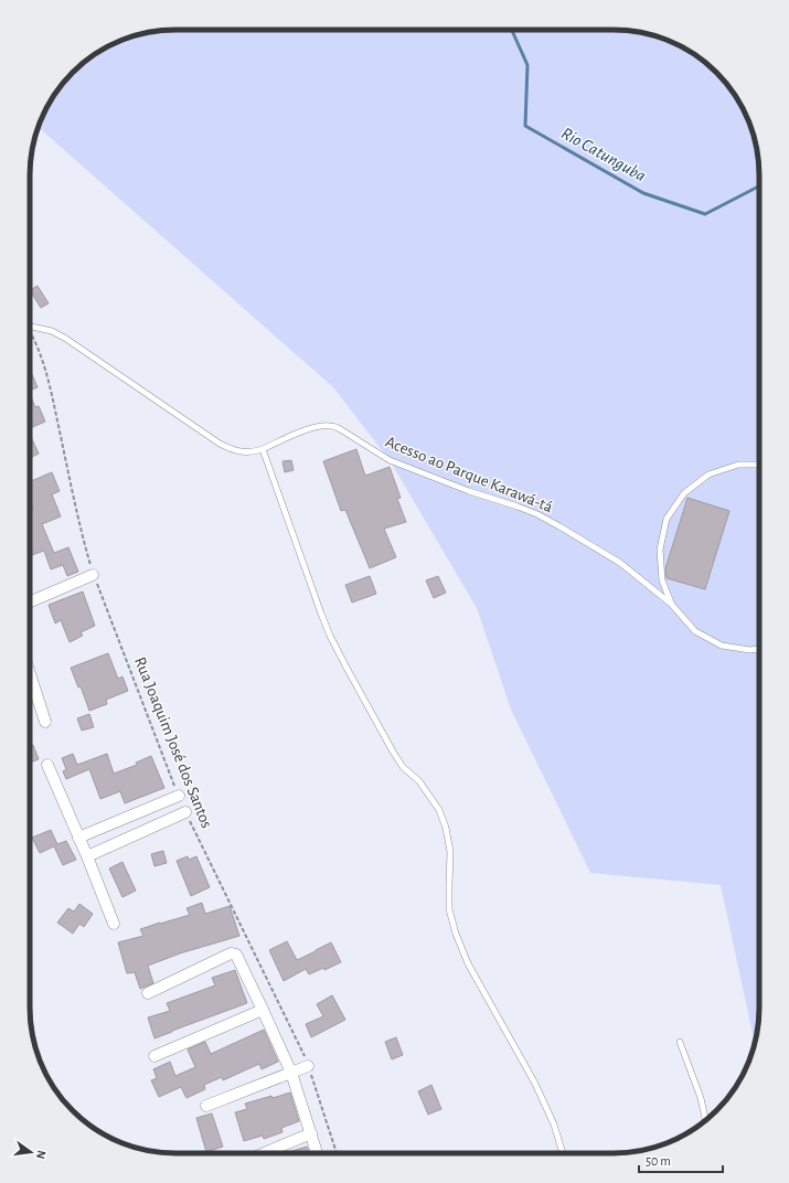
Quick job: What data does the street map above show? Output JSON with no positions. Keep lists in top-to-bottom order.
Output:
{
  "streets": {
    "lane": ["Acesso ao Parque Karawá-tá"],
    "path": ["Rua Joaquim José dos Santos"]
  },
  "water": ["Rio Catunguba"],
  "scale_bar": "50 m",
  "north": "right"
}
